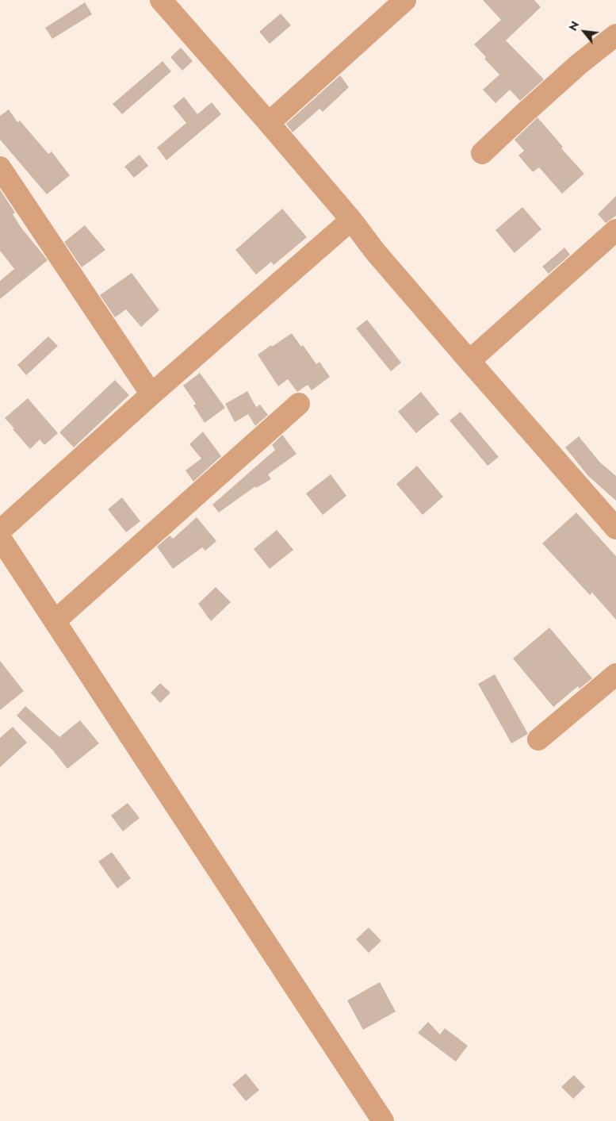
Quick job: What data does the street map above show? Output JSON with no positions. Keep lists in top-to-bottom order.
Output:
{
  "north": "top left"
}
